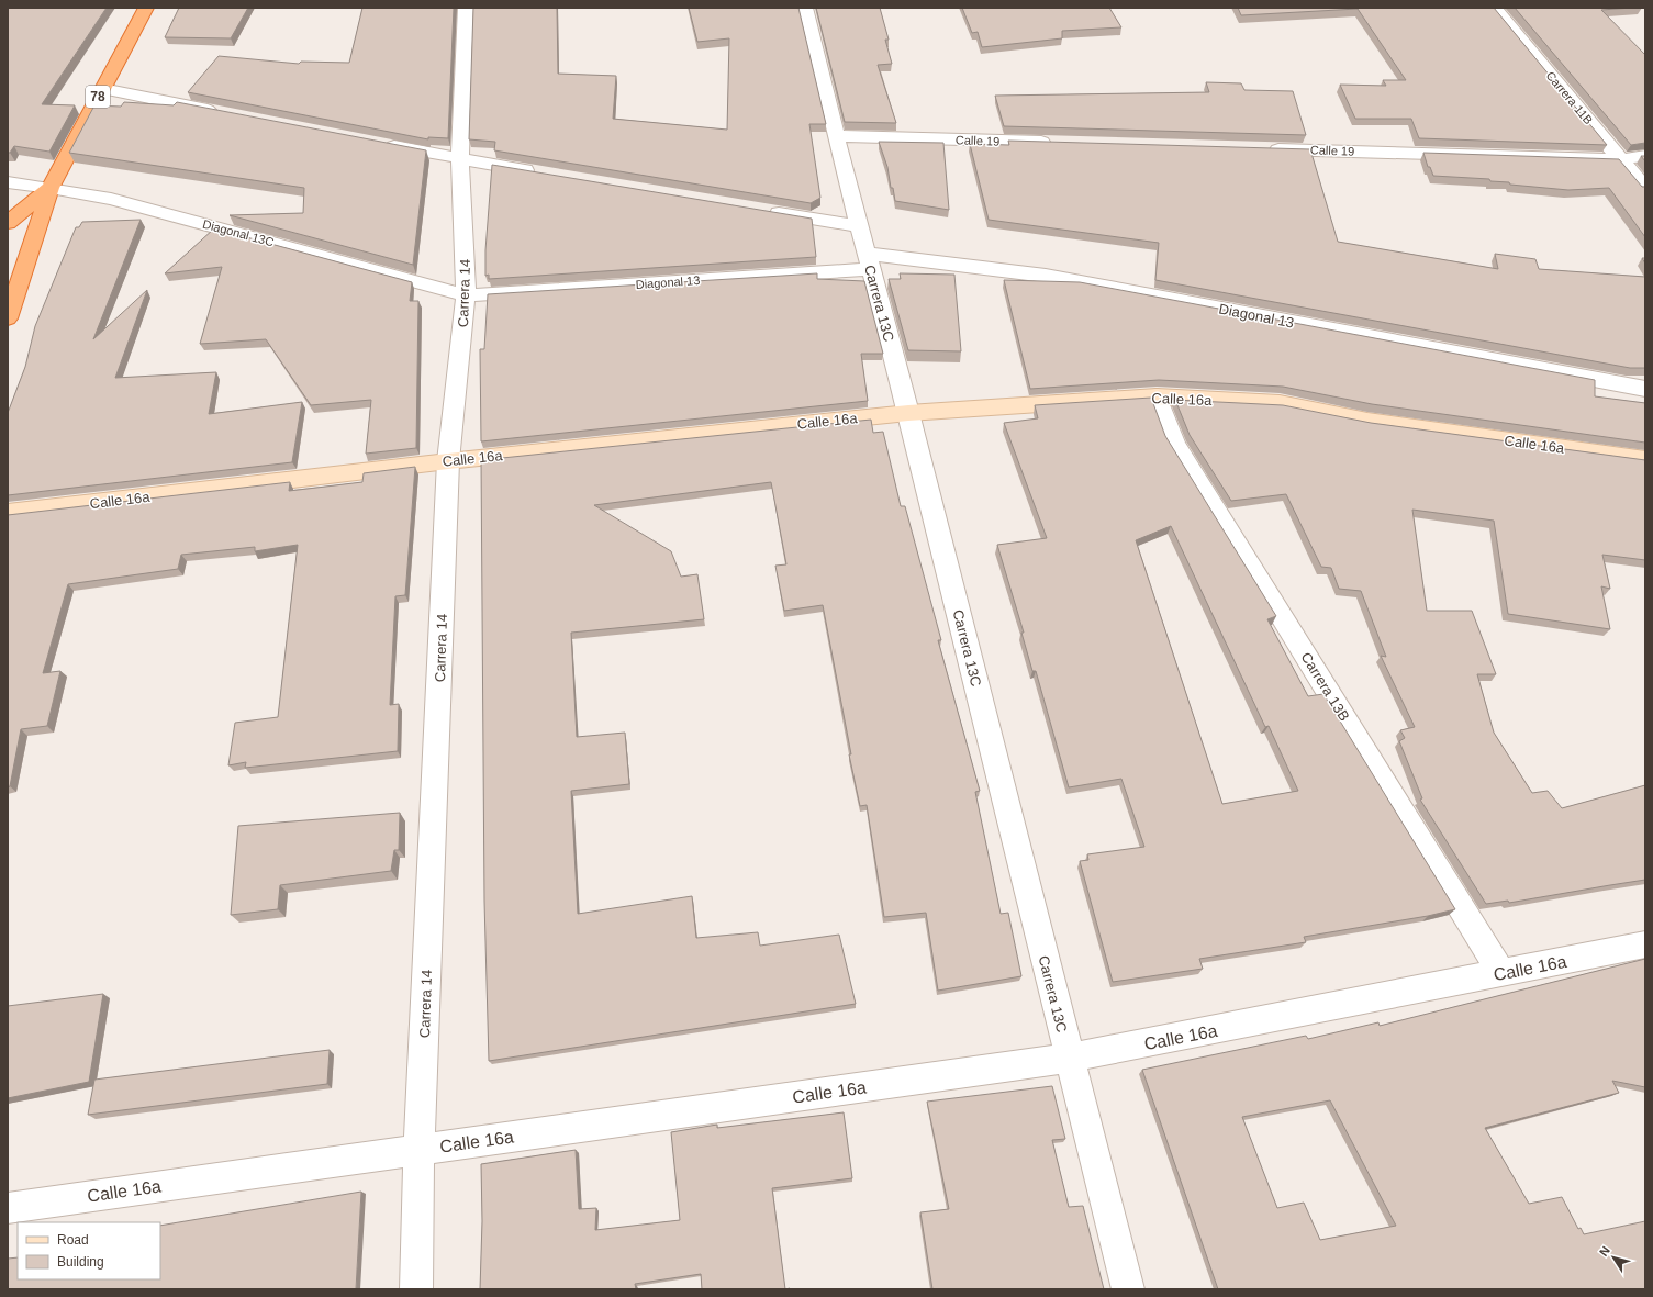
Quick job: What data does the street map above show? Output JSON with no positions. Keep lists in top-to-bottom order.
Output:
{
  "streets": {
    "highway": ["78"],
    "main road": ["Calle 16a"],
    "street": [
      "Carrera 11B",
      "Calle 19",
      "Diagonal 13C",
      "Diagonal 13",
      "Carrera 14",
      "Carrera 13C",
      "Carrera 13B"
    ]
  },
  "crossings": [
    ["78", "Diagonal 13C"],
    ["Carrera 11B", "Calle 19"],
    ["Calle 19", "Carrera 13C"],
    ["Diagonal 13C", "Diagonal 13"],
    ["Diagonal 13C", "Carrera 14"],
    ["Diagonal 13", "Carrera 14"],
    ["Diagonal 13", "Carrera 13C"],
    ["Carrera 14", "Calle 16a"],
    ["Carrera 13C", "Calle 16a"],
    ["Calle 16a", "Carrera 13B"]
  ],
  "legend": ["Road", "Building"],
  "north": "top left"
}
